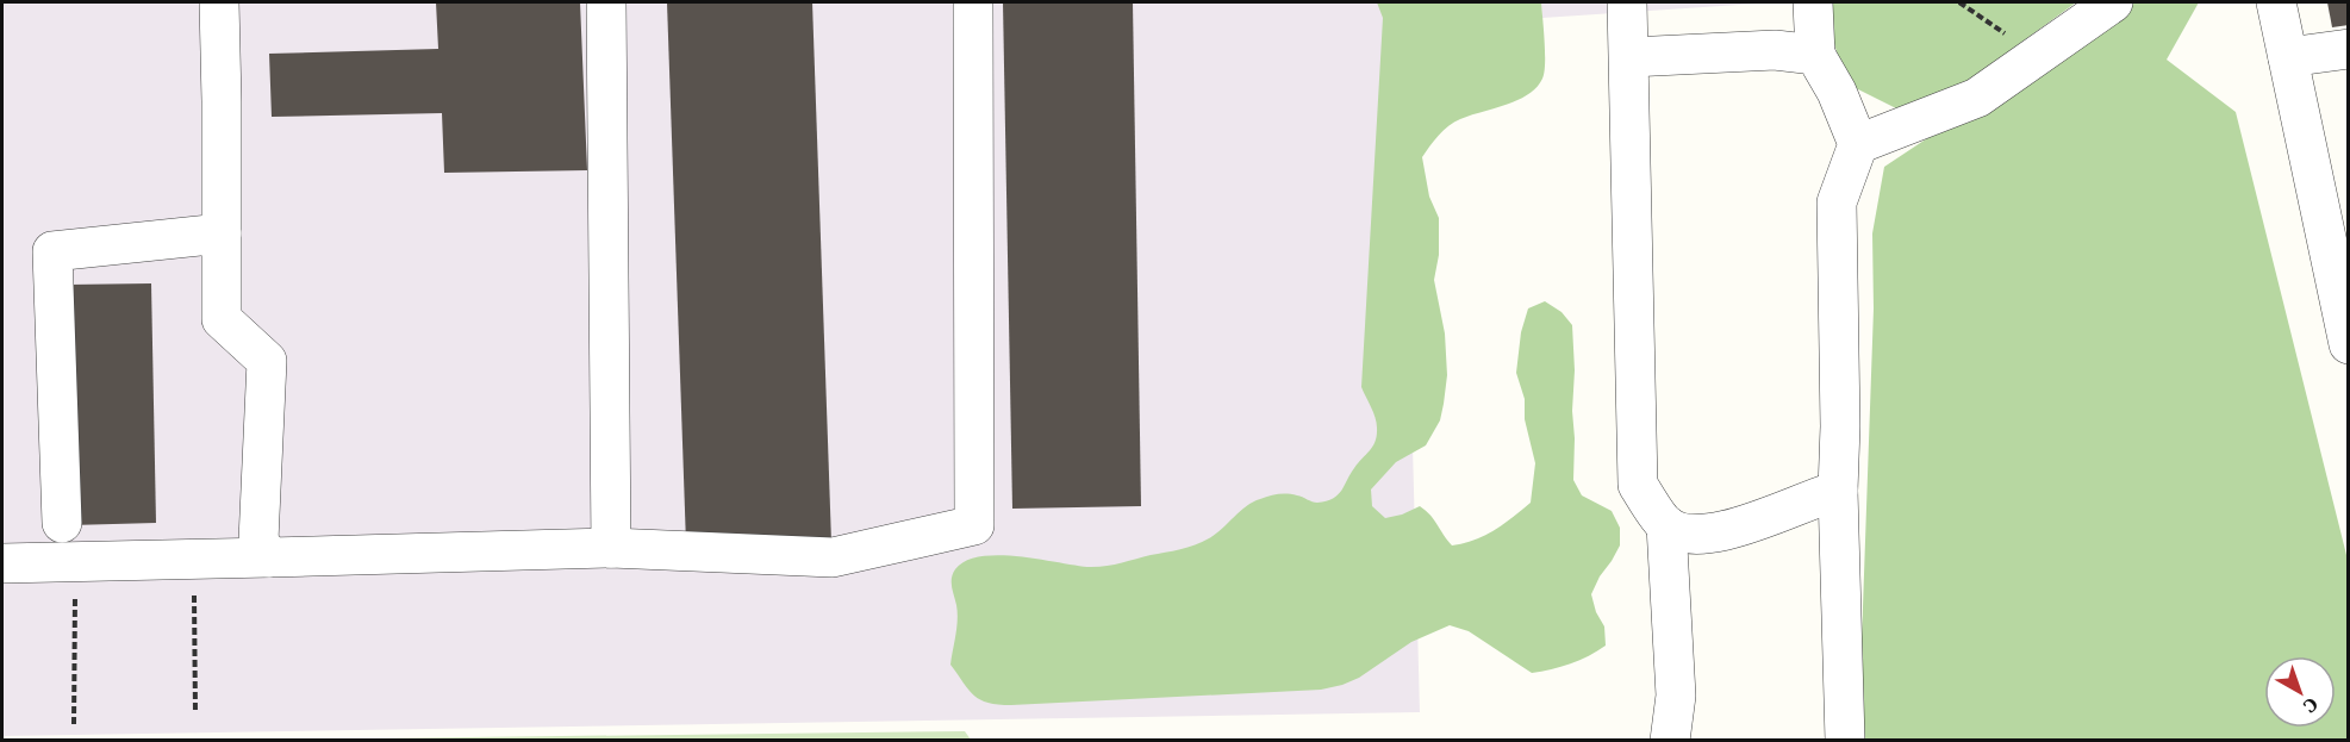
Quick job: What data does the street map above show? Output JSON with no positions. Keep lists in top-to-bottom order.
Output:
{
  "north": "bottom right"
}
